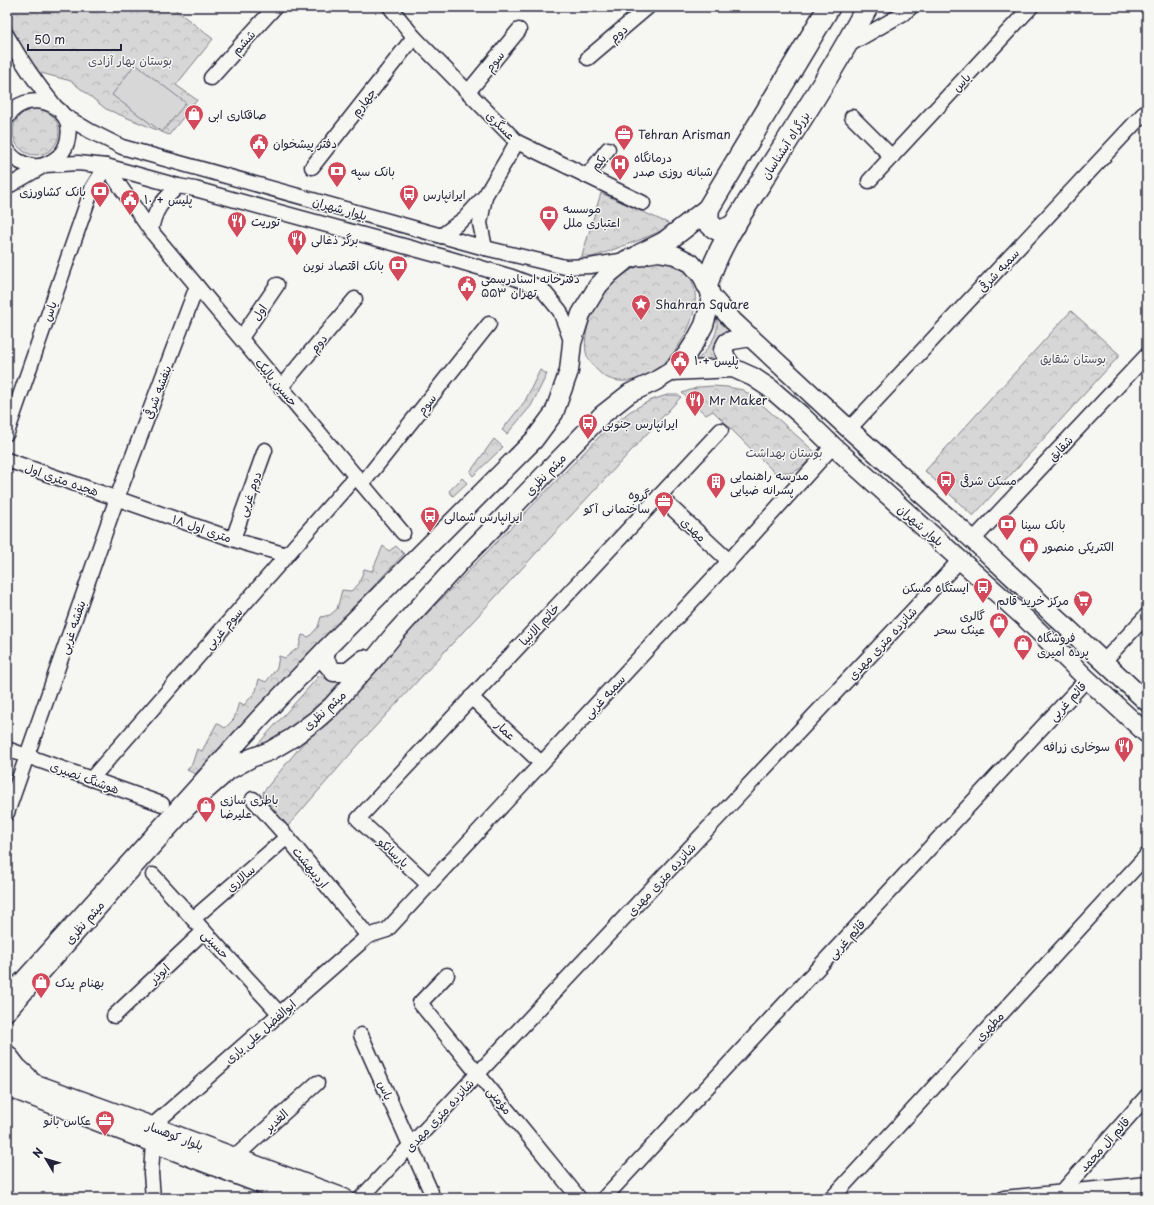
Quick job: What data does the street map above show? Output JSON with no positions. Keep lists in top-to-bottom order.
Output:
{
  "streets": {
    "highway": ["بزرگراه آبشناسان"],
    "main road": ["بلوار شهران", "میثم نظری", "بلوار کوهسار"],
    "street": [
      "دوم",
      "ششم",
      "سوم",
      "یاس",
      "چهارم",
      "عسگری",
      "یکم",
      "سمیه شرقی",
      "اول",
      "حسین پالیک",
      "بنفشه شرقی",
      "شقایق",
      "هجده متری اول",
      "دوم غربی",
      "۱۸ متری اول",
      "مهدی",
      "خاتم الانبیا",
      "بنفشه غربی",
      "سوم غربی",
      "شانزده متری مهدی",
      "سمیه غربی",
      "قائم غربی",
      "عمار",
      "هوشنگ نصیری",
      "پارسانکو",
      "اردیبهشت",
      "سالاری",
      "حسینی",
      "ابوذر",
      "مطهری",
      "ابوالفضل علی یاری",
      "مؤمنی",
      "الغدیر",
      "قائم آل محمد"
    ]
  },
  "crossings": [
    ["دوم", "حسین پالیک"],
    ["سوم", "عسگری"],
    ["سوم", "حسین پالیک"],
    ["سوم", "سوم غربی"],
    ["یاس", "بلوار شهران"],
    ["یاس", "حسین پالیک"],
    ["یاس", "شانزده متری مهدی"],
    ["چهارم", "عسگری"],
    ["عسگری", "یکم"],
    ["بزرگراه آبشناسان", "بلوار شهران"],
    ["بلوار شهران", "سمیه شرقی"],
    ["بلوار شهران", "حسین پالیک"],
    ["بلوار شهران", "شقایق"],
    ["بلوار شهران", "میثم نظری"],
    ["بلوار شهران", "شانزده متری مهدی"],
    ["بلوار شهران", "سمیه غربی"],
    ["بلوار شهران", "قائم غربی"],
    ["اول", "حسین پالیک"],
    ["حسین پالیک", "بنفشه شرقی"],
    ["حسین پالیک", "سوم غربی"],
    ["بنفشه شرقی", "هجده متری اول"],
    ["بنفشه شرقی", "۱۸ متری اول"],
    ["بنفشه شرقی", "بنفشه غربی"],
    ["هجده متری اول", "۱۸ متری اول"],
    ["هجده متری اول", "بنفشه غربی"],
    ["دوم غربی", "۱۸ متری اول"],
    ["۱۸ متری اول", "بنفشه غربی"],
    ["۱۸ متری اول", "سوم غربی"],
    ["مهدی", "خاتم الانبیا"],
    ["مهدی", "سمیه غربی"],
    ["خاتم الانبیا", "عمار"],
    ["خاتم الانبیا", "پارسانکو"],
    ["بنفشه غربی", "هوشنگ نصیری"],
    ["سوم غربی", "هوشنگ نصیری"],
    ["شانزده متری مهدی", "مؤمنی"],
    ["سمیه غربی", "عمار"],
    ["سمیه غربی", "پارسانکو"],
    ["سمیه غربی", "اردیبهشت"],
    ["سمیه غربی", "ابوالفضل علی یاری"],
    ["اردیبهشت", "سالاری"],
    ["اردیبهشت", "ابوالفضل علی یاری"],
    ["سالاری", "حسینی"],
    ["حسینی", "ابوذر"],
    ["حسینی", "ابوالفضل علی یاری"],
    ["ابوالفضل علی یاری", "بلوار کوهسار"],
    ["الغدیر", "بلوار کوهسار"]
  ],
  "parks": ["بوستان بهار آزادی", "بوستان شقایق", "بوستان بهداشت"],
  "places": {
    "shop": [
      "صافکاری ابی",
      "الکتریکی منصور",
      "گالری عینک سحر",
      "فروشگاه پرده امیری",
      "باطری سازی علیرضا",
      "بهنام یدک"
    ],
    "office": ["Tehran Arisman", "گروه ساختمانی آکو", "عکاس بانو"],
    "public building": [
      "دفتر پیشخوان",
      "پلیس + ۱۰",
      "دفترخانه اسنادرسمی ۵۵۳ تهران",
      "پلیس +۱۰"
    ],
    "hospital": ["درمانگاه شبانه روزی صدر"],
    "bank": [
      "بانک سپه",
      "بانک کشاورزی",
      "موسسه اعتباری ملل",
      "بانک اقتصاد نوین",
      "بانک سینا"
    ],
    "bus stop": [
      "ایرانپارس",
      "ایرانپارس جنوبی",
      "مسکن شرقی",
      "ایرانپارس شمالی",
      "ایستگاه مسکن"
    ],
    "restaurant": [
      "توریت",
      "برگر ذغالی",
      "Mr Maker",
      "سوخاری زرافه"
    ],
    "place": ["Shahran Square"],
    "building": ["مدرسه راهنمایی پسرانه ضیایی"],
    "supermarket": ["مرکز خرید قائم"]
  },
  "scale_bar": "50 m",
  "north": "top left"
}
